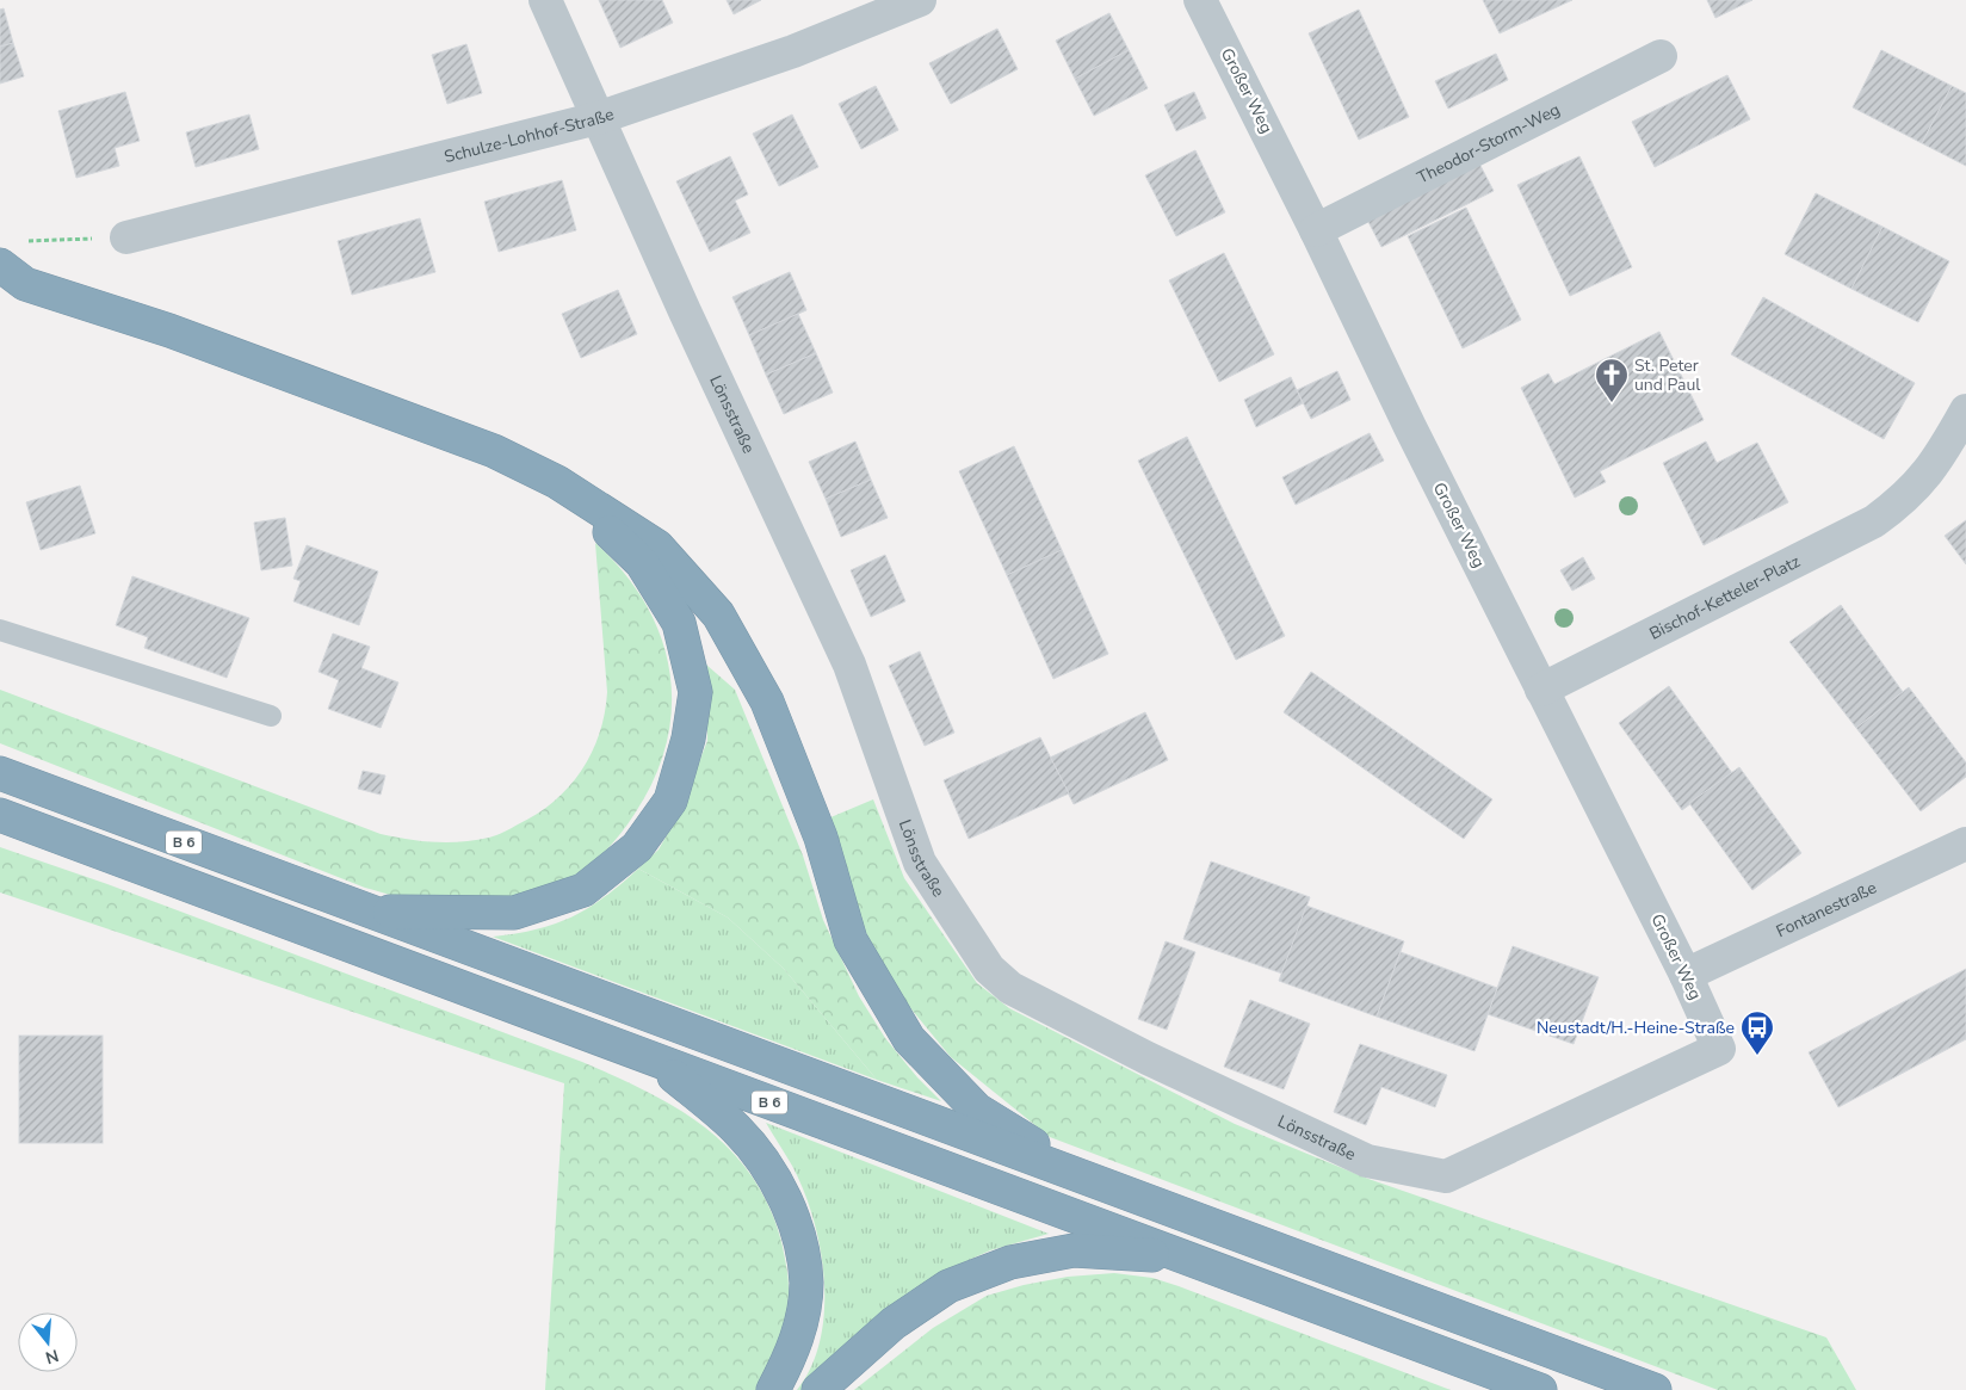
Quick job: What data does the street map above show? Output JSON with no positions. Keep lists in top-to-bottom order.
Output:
{
  "streets": {
    "highway": ["B 6"],
    "street": [
      "Großer Weg",
      "Schulze-Lohhof-Straße",
      "Theodor-Storm-Weg",
      "Lönsstraße",
      "Bischof-Ketteler-Platz",
      "Fontanestraße"
    ]
  },
  "crossings": [
    ["Großer Weg", "Theodor-Storm-Weg"],
    ["Großer Weg", "Lönsstraße"],
    ["Großer Weg", "Bischof-Ketteler-Platz"],
    ["Großer Weg", "Fontanestraße"],
    ["Schulze-Lohhof-Straße", "Lönsstraße"]
  ],
  "places": {
    "church": ["St. Peter und Paul"],
    "bus stop": ["Neustadt/H.-Heine-Straße"]
  },
  "north": "bottom"
}
